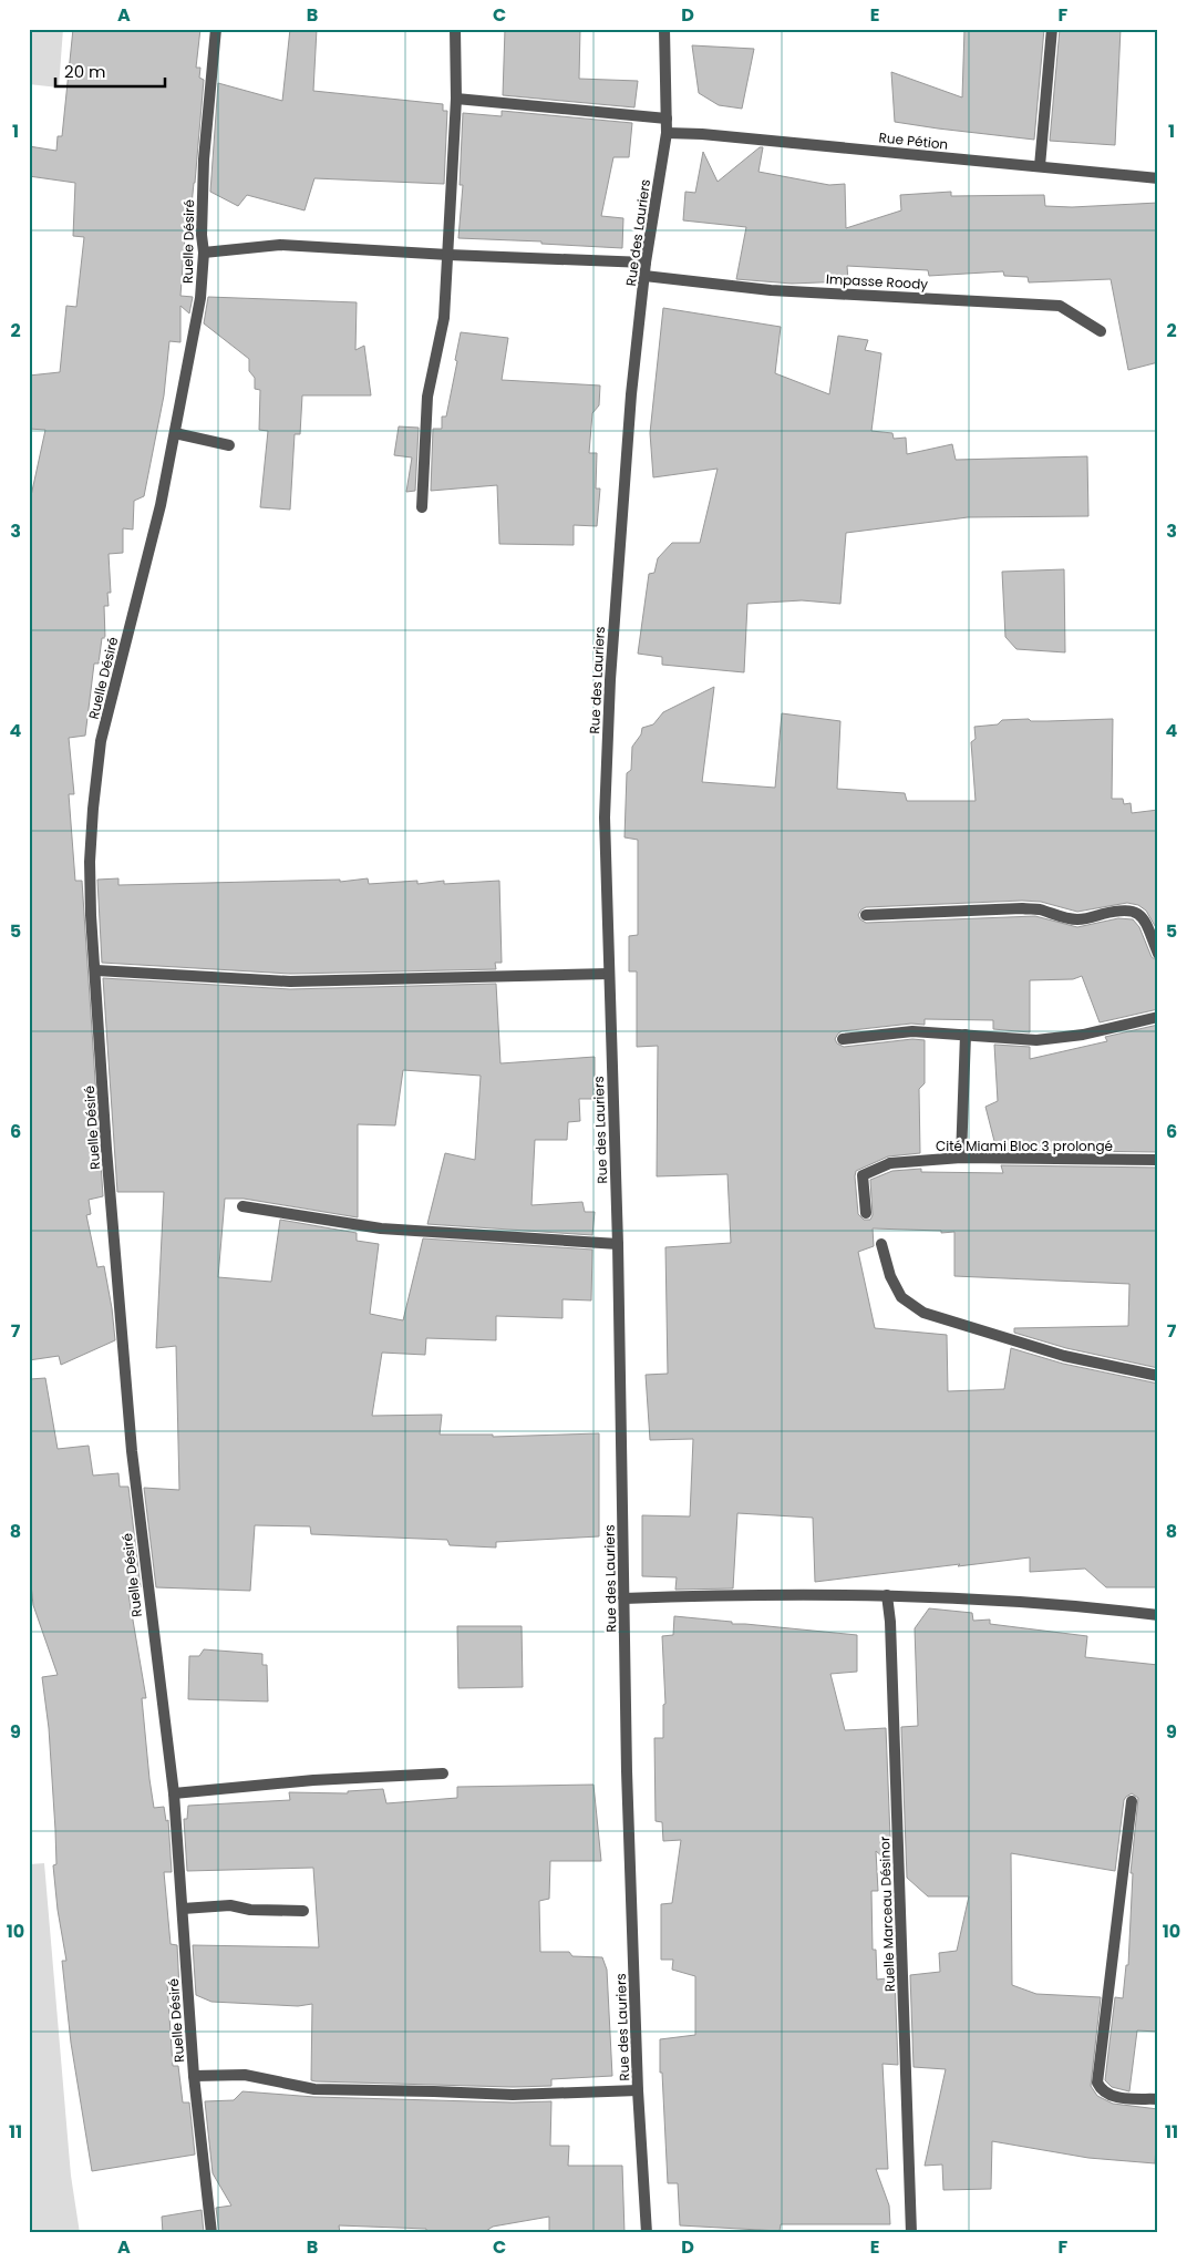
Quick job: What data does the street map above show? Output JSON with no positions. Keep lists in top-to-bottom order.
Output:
{
  "streets": {
    "street": [
      "Rue Pétion",
      "Rue des Lauriers",
      "Ruelle Désiré",
      "Impasse Roody",
      "Cité Miami Bloc 3 prolongé",
      "Ruelle Marceau Désinor"
    ]
  },
  "crossings": [
    ["Rue Pétion", "Rue des Lauriers"],
    ["Rue des Lauriers", "Impasse Roody"]
  ],
  "scale_bar": "20 m",
  "grid": {
    "columns": [
      "A",
      "B",
      "C",
      "D",
      "E",
      "F"
    ],
    "rows": [
      "1",
      "2",
      "3",
      "4",
      "5",
      "6",
      "7",
      "8",
      "9",
      "10",
      "11"
    ]
  }
}
